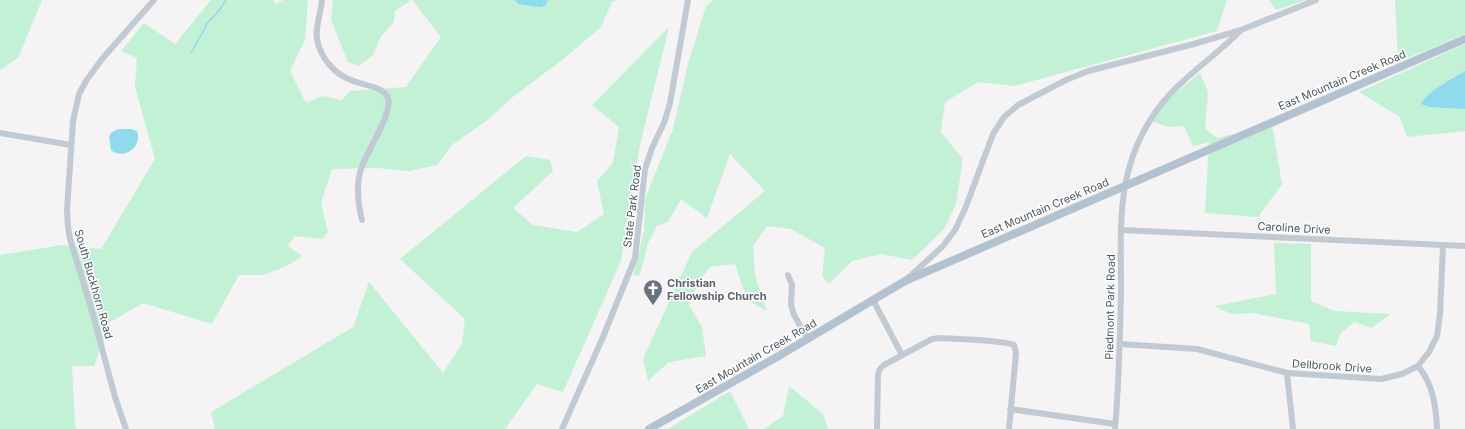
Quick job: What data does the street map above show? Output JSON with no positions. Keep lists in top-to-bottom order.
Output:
{
  "streets": {
    "main road": ["East Mountain Creek Road"],
    "street": [
      "State Park Road",
      "Caroline Drive",
      "South Buckhorn Road",
      "Piedmont Park Road",
      "Dellbrook Drive"
    ]
  },
  "crossings": [
    ["East Mountain Creek Road", "Piedmont Park Road"],
    ["Caroline Drive", "Piedmont Park Road"],
    ["Caroline Drive", "Dellbrook Drive"],
    ["Piedmont Park Road", "Dellbrook Drive"]
  ],
  "places": {
    "church": ["Christian Fellowship Church"]
  }
}
